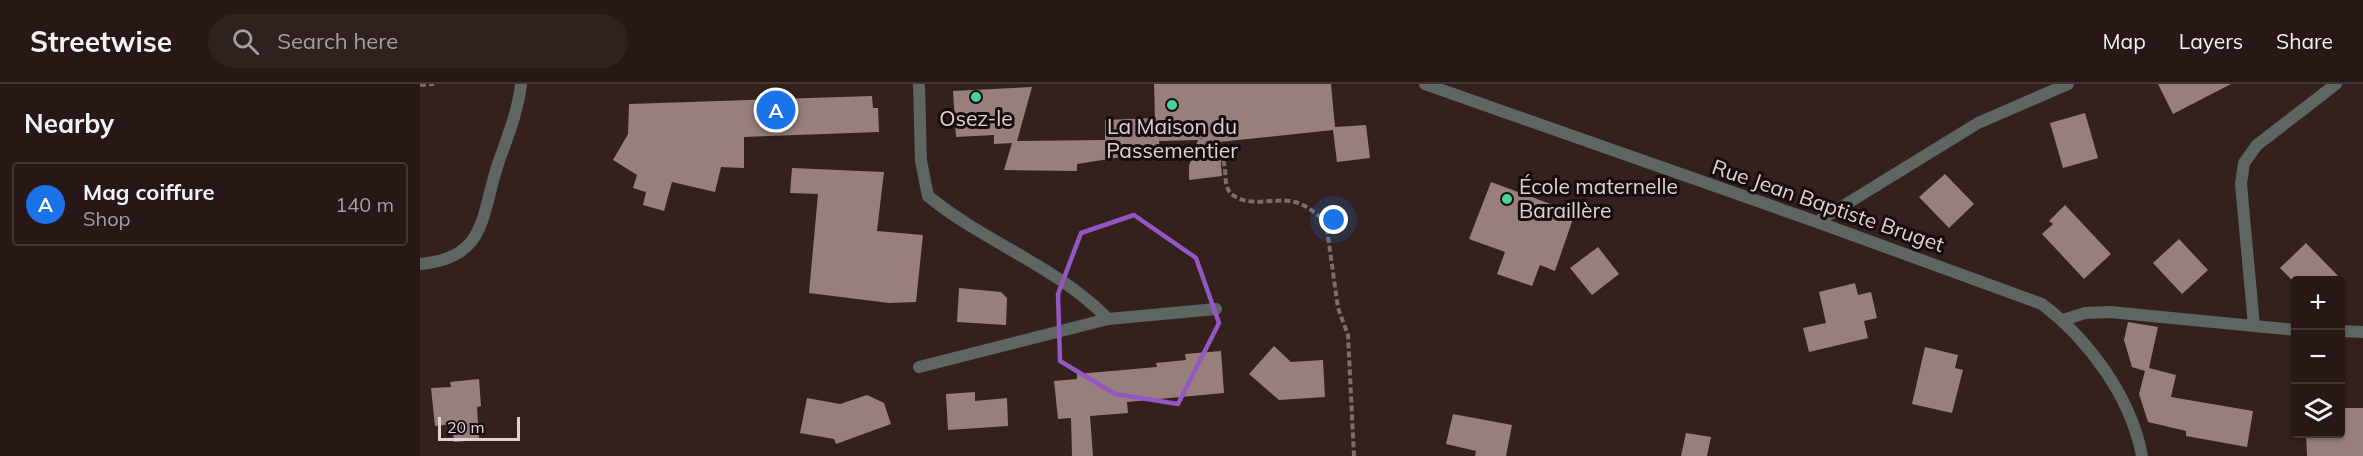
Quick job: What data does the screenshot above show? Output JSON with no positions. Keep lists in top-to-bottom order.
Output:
{
  "streets": {
    "street": ["Rue Jean Baptiste Bruget"]
  },
  "places": ["Osez-le", "La Maison du Passementier", "École maternelle Baraillère"],
  "scale_bar": "20 m",
  "page": {
    "header": "Streetwise",
    "search": "Search here",
    "nav": ["Map", "Layers", "Share"],
    "heading": "Nearby",
    "pins": "A",
    "list": [
      {
        "mark": "A",
        "name": "Mag coiffure",
        "note": "Shop",
        "value": "140 m"
      }
    ],
    "map_buttons": ["+", "−"],
    "scale": "20 m"
  }
}
